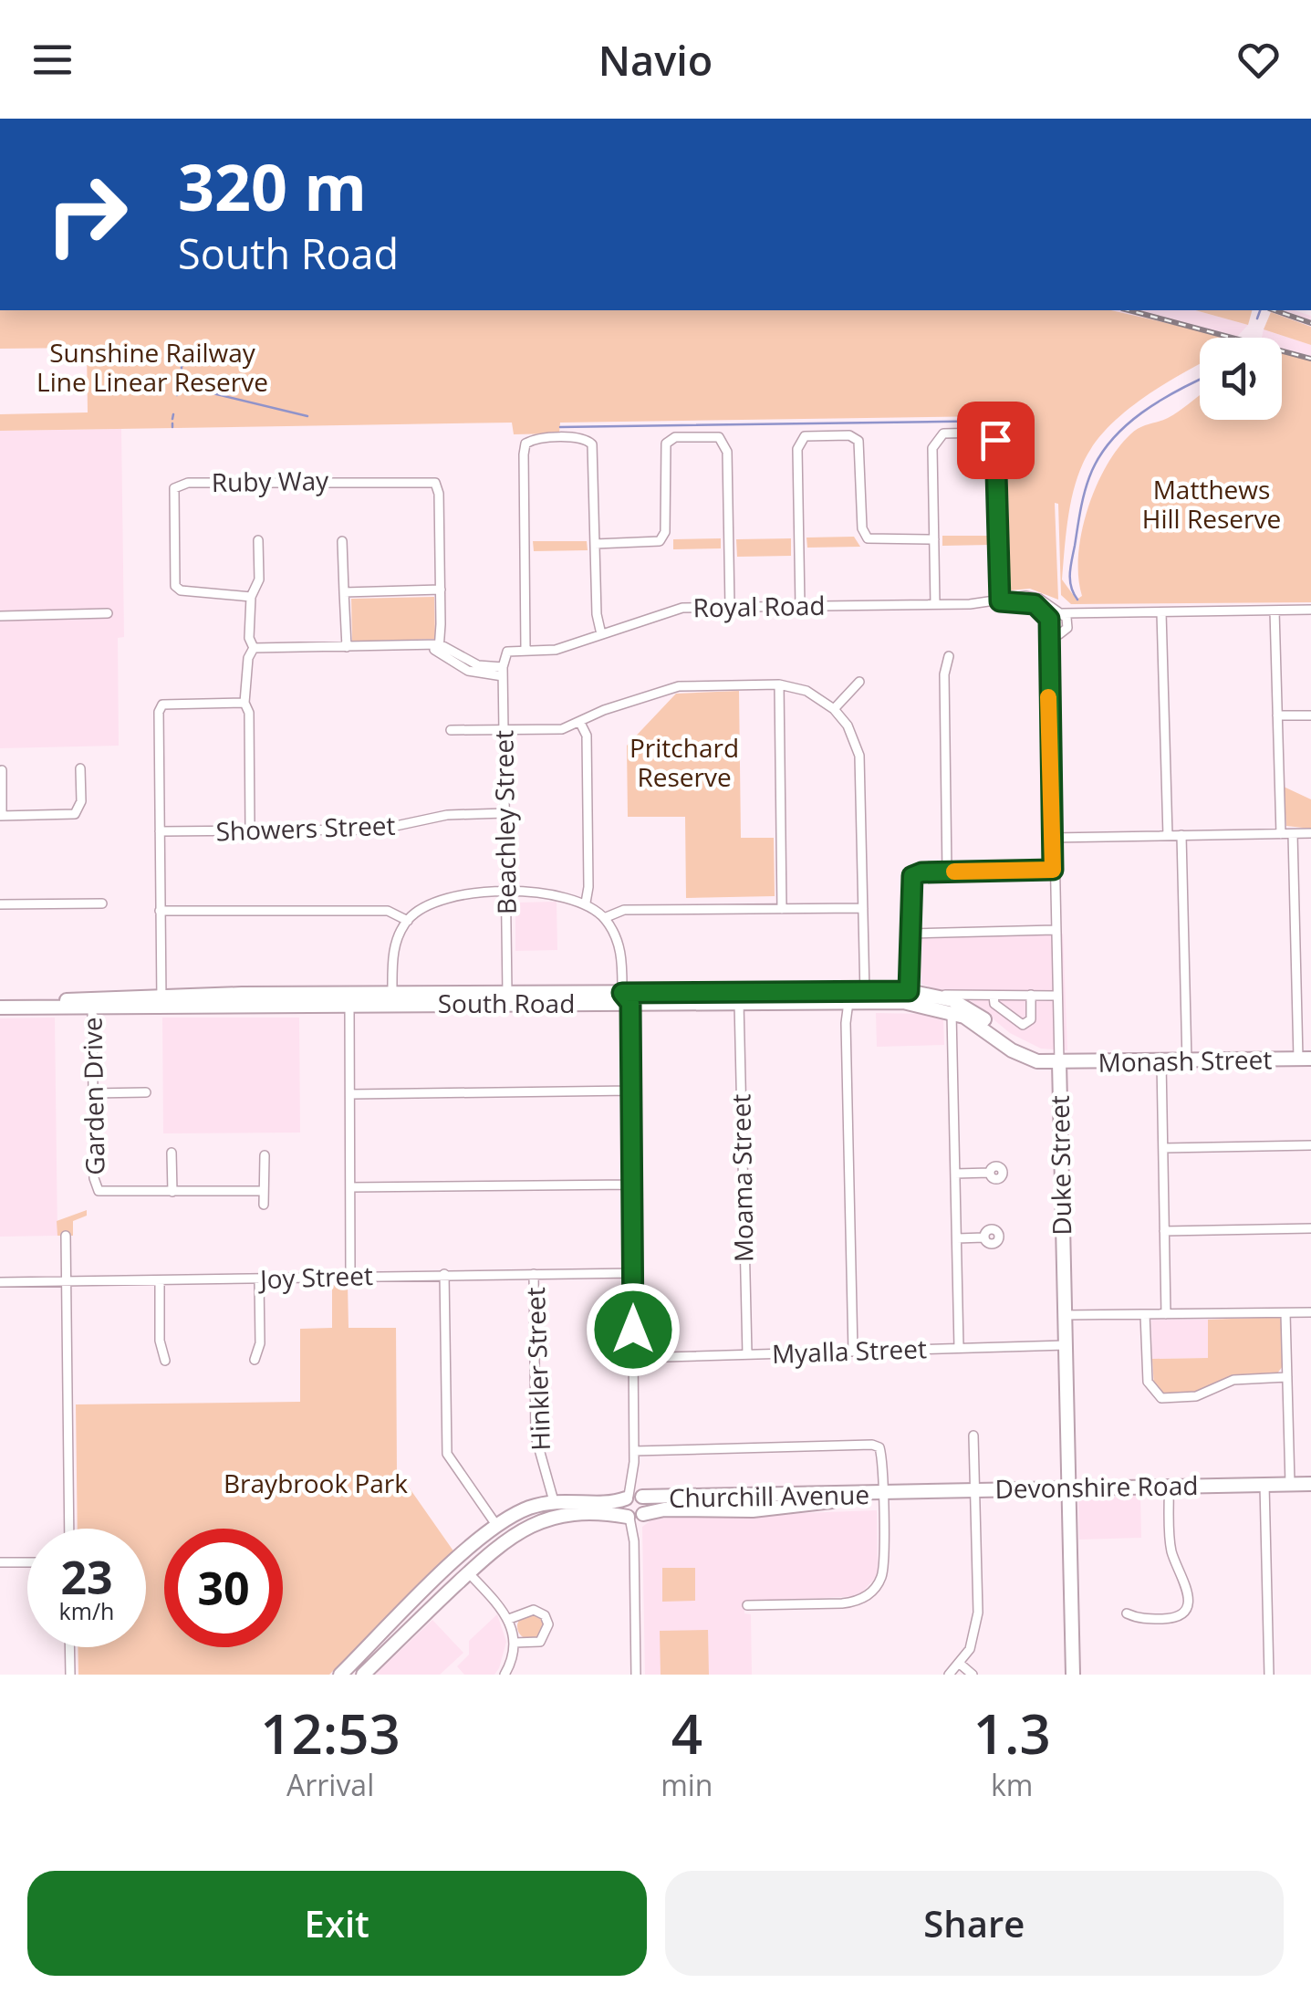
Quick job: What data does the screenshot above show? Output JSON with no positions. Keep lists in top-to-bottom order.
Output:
{
  "streets": {
    "street": [
      "Ruby Way",
      "Royal Road",
      "Beachley Street",
      "Showers Street",
      "South Road",
      "Monash Street",
      "Garden Drive",
      "Duke Street",
      "Moama Street",
      "Joy Street",
      "Myalla Street",
      "Hinkler Street",
      "Devonshire Road",
      "Churchill Avenue"
    ]
  },
  "crossings": [
    ["Royal Road", "Beachley Street"],
    ["Beachley Street", "Showers Street"],
    ["Beachley Street", "South Road"],
    ["South Road", "Monash Street"],
    ["South Road", "Garden Drive"],
    ["South Road", "Duke Street"],
    ["South Road", "Moama Street"],
    ["Monash Street", "Duke Street"],
    ["Duke Street", "Myalla Street"],
    ["Duke Street", "Devonshire Road"],
    ["Moama Street", "Myalla Street"],
    ["Joy Street", "Hinkler Street"],
    ["Hinkler Street", "Churchill Avenue"],
    ["Devonshire Road", "Churchill Avenue"]
  ],
  "parks": [
    "Sunshine Railway Line Linear Reserve",
    "Matthews Hill Reserve",
    "Pritchard Reserve",
    "Braybrook Park"
  ],
  "page": {
    "header": "Navio",
    "turn": ["320 m", "South Road"],
    "speed": "23 km/h",
    "limit": "30",
    "eta": [
      "12:53",
      "Arrival",
      "4",
      "min",
      "1.3",
      "km"
    ],
    "buttons": ["Exit", "Share"]
  }
}
